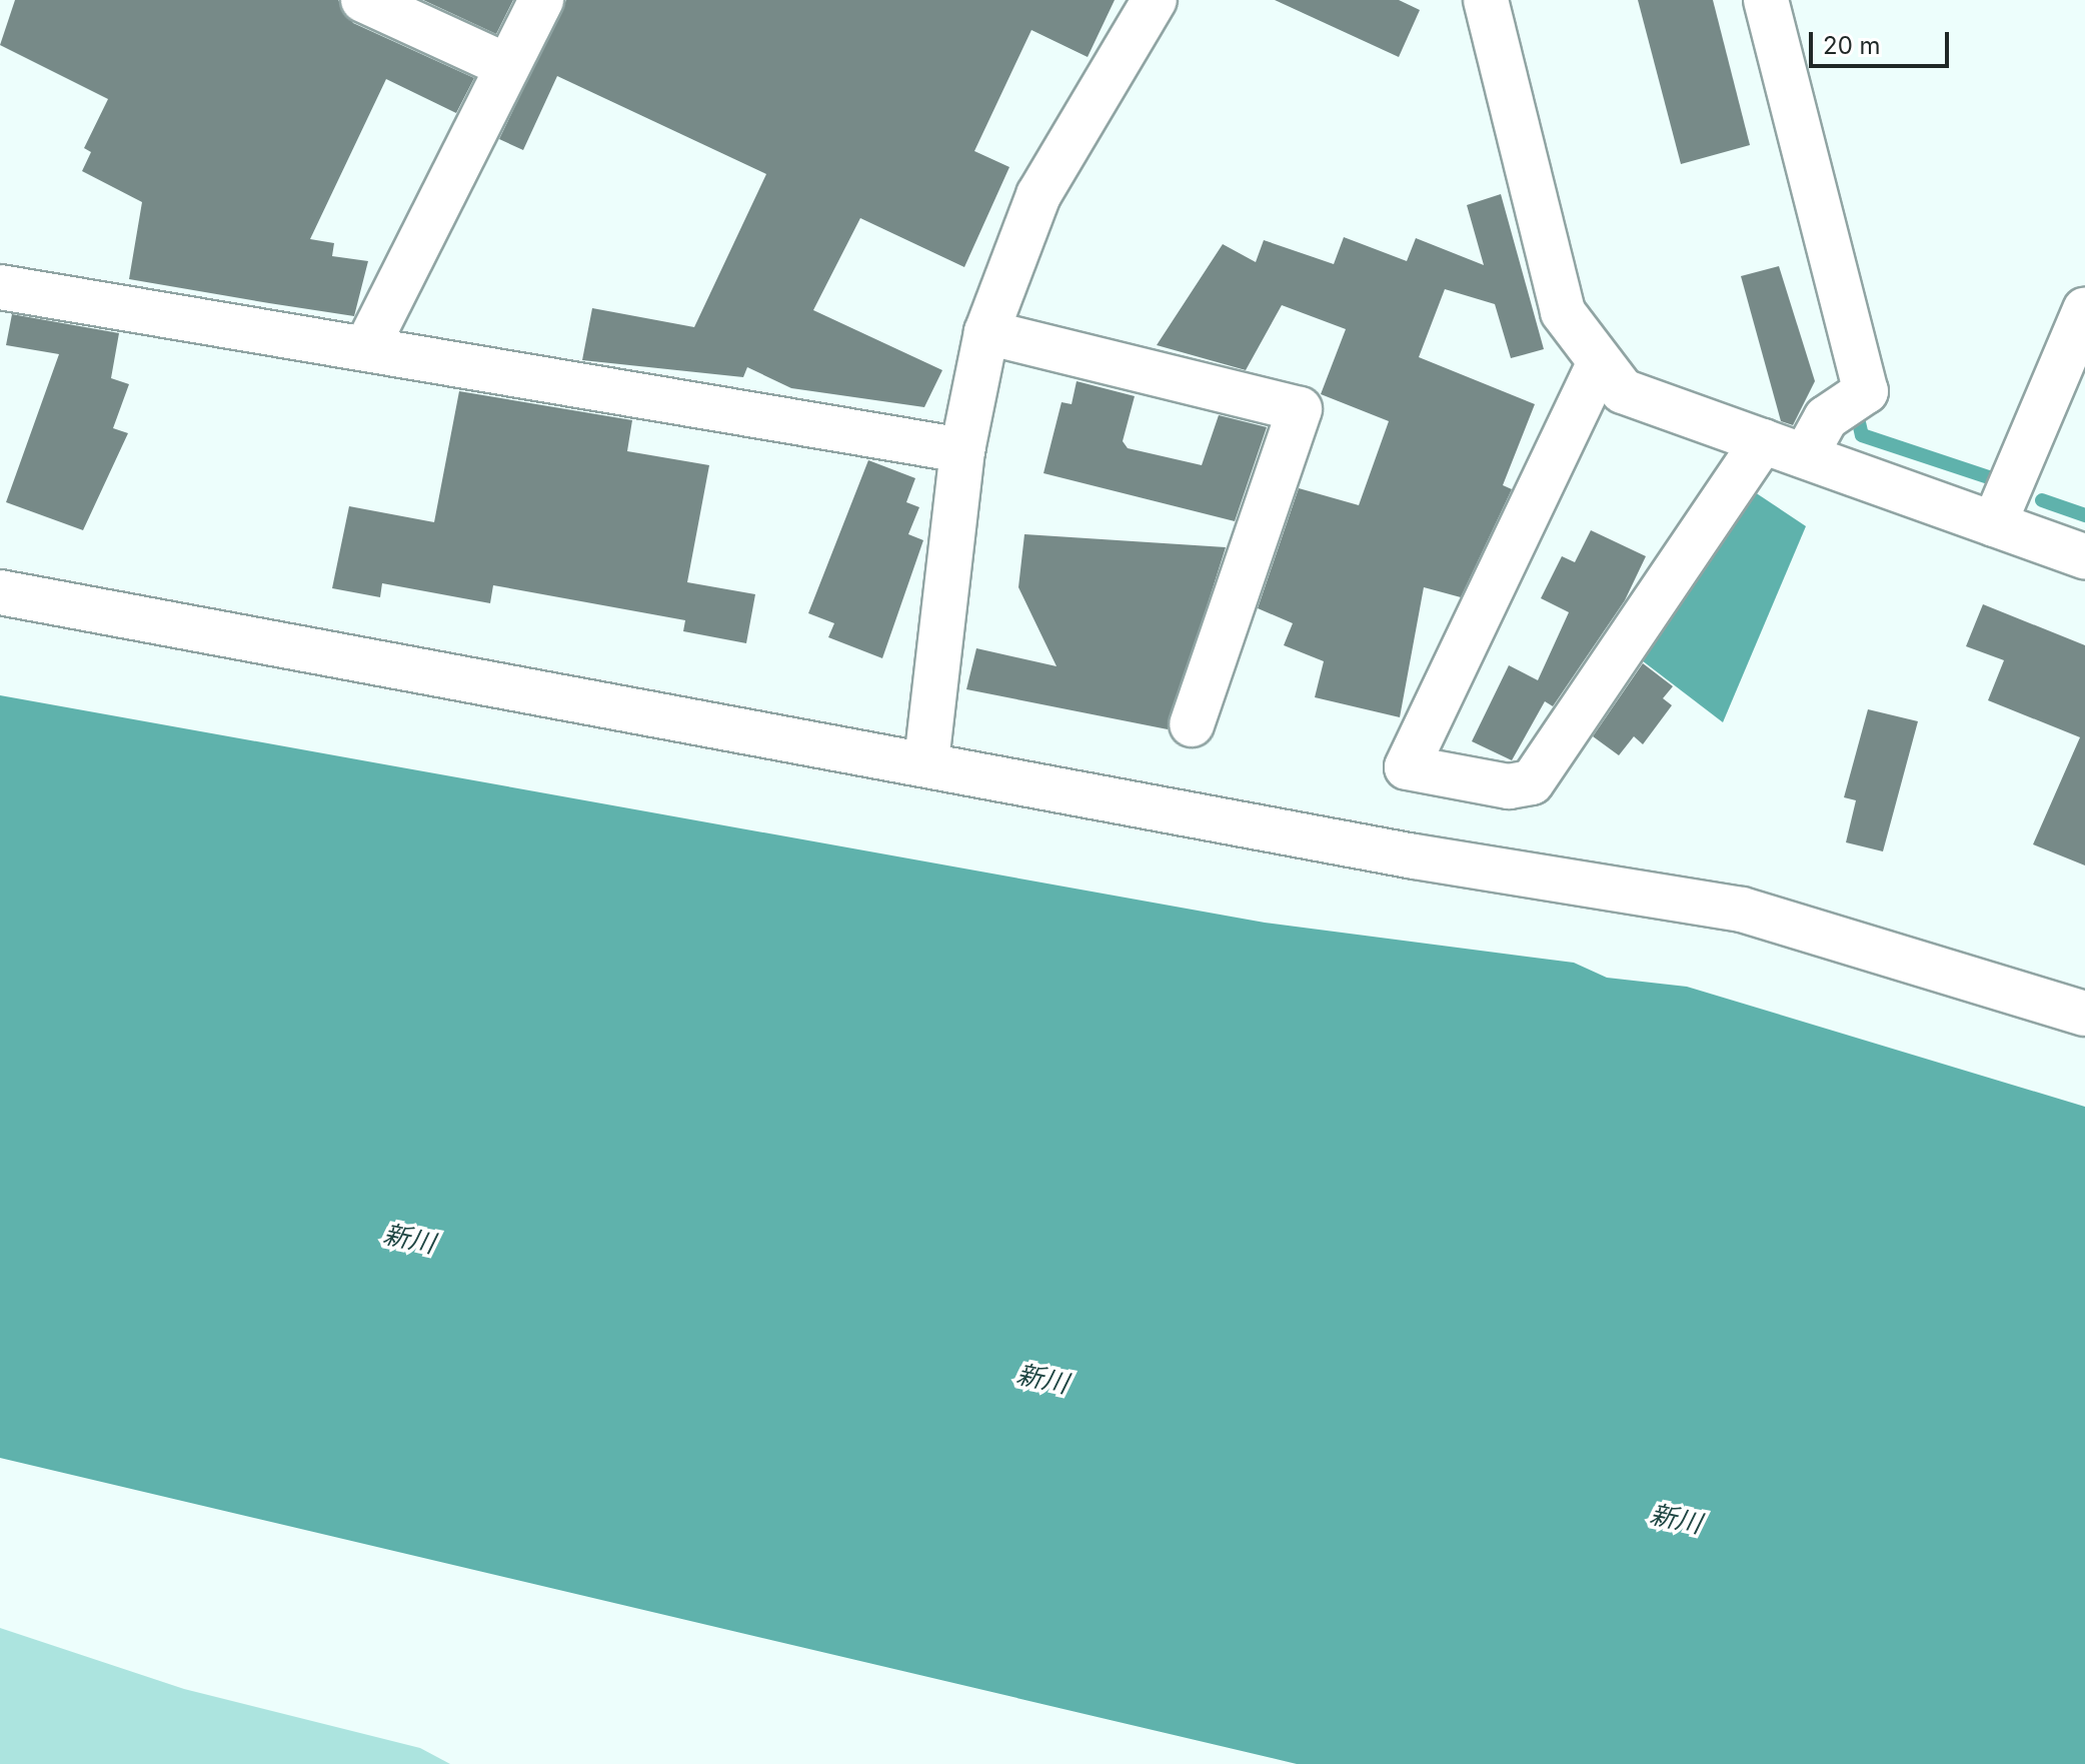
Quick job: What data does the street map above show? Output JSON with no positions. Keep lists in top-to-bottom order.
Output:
{
  "water": ["新川"],
  "scale_bar": "20 m"
}
